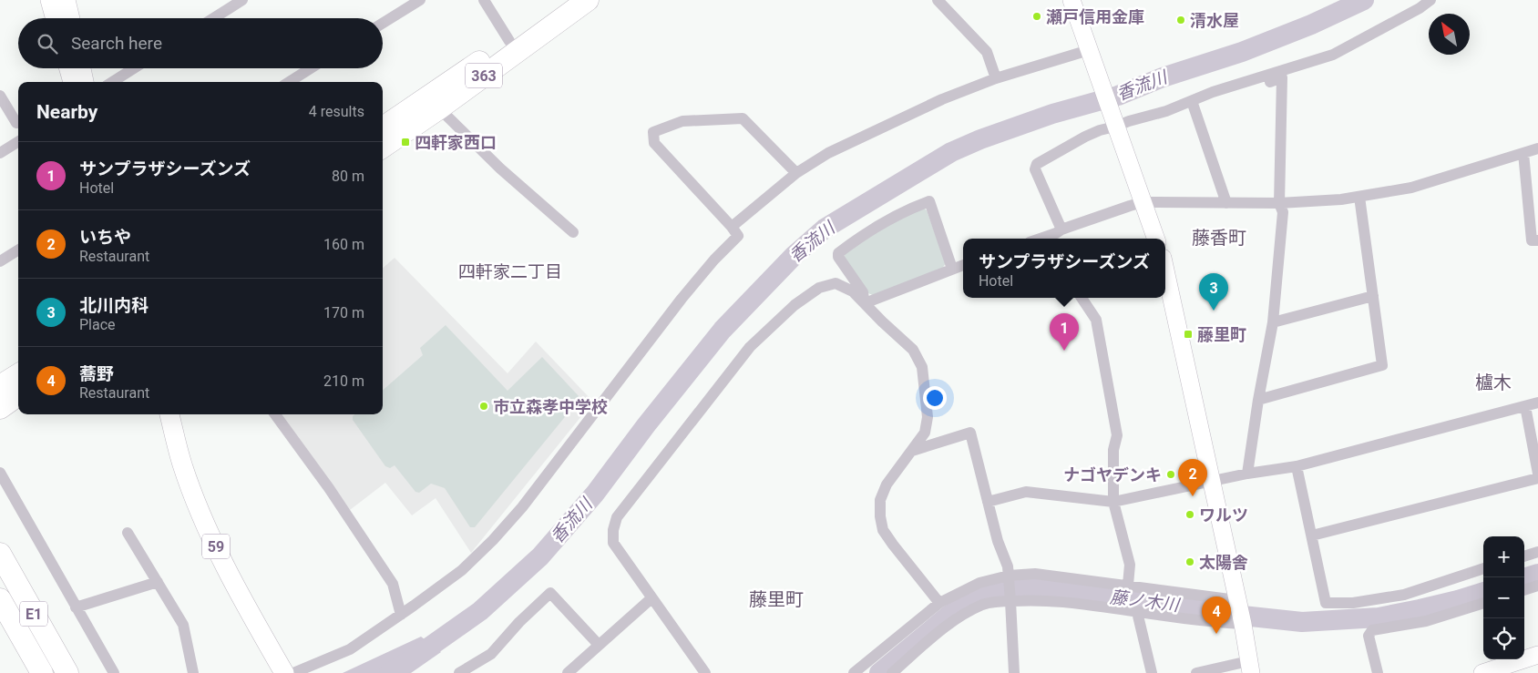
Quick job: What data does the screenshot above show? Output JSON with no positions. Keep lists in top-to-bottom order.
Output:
{
  "streets": {
    "highway": ["363", "E1"],
    "main road": ["59"]
  },
  "districts": [
    "藤香町",
    "四軒家二丁目",
    "櫨木",
    "藤里町"
  ],
  "water": ["香流川", "藤ノ木川"],
  "places": {
    "other": [
      "瀬戸信用金庫",
      "清水屋",
      "市立森孝中学校",
      "ナゴヤデンキ",
      "ワルツ",
      "太陽舎"
    ],
    "transit": ["四軒家西口", "藤里町"]
  },
  "north": "top left",
  "page": {
    "search": "Search here",
    "heading": ["Nearby", "4 results"],
    "list": [
      {
        "mark": "1",
        "name": "サンプラザシーズンズ",
        "note": "Hotel",
        "value": "80 m"
      },
      {
        "mark": "2",
        "name": "いちや",
        "note": "Restaurant",
        "value": "160 m"
      },
      {
        "mark": "3",
        "name": "北川内科",
        "note": "Place",
        "value": "170 m"
      },
      {
        "mark": "4",
        "name": "蕎野",
        "note": "Restaurant",
        "value": "210 m"
      }
    ],
    "popup": ["サンプラザシーズンズ", "Hotel"],
    "pins": [
      "3",
      "1",
      "2",
      "4"
    ],
    "map_buttons": ["+", "−"]
  }
}
